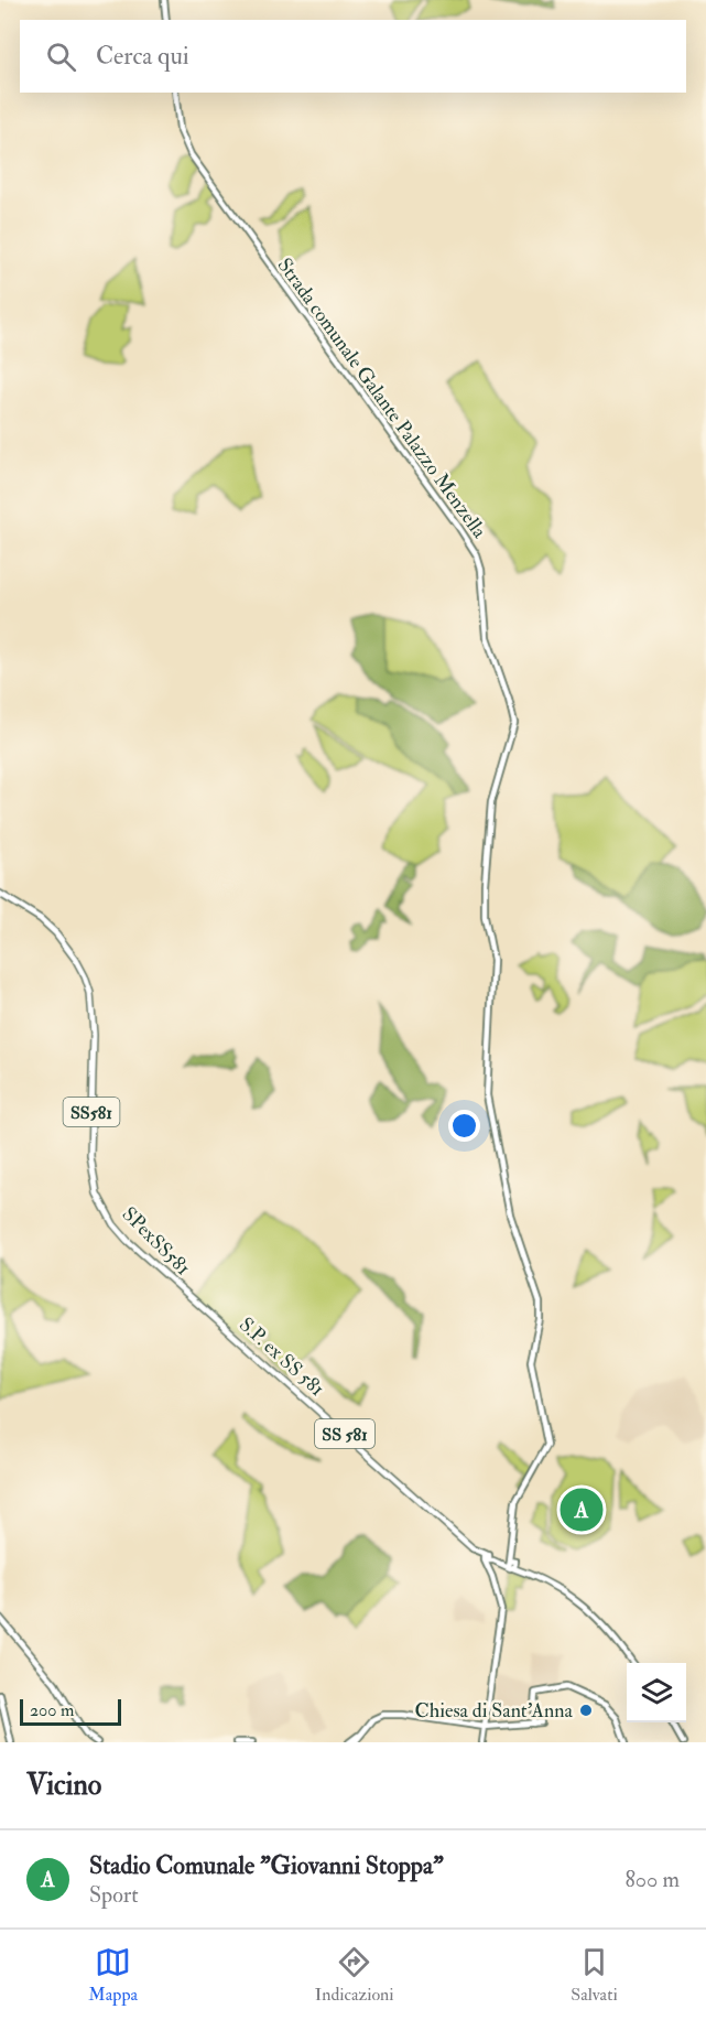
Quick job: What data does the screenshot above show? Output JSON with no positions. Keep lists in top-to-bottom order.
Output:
{
  "streets": {
    "main road": [
      "SS581",
      "SPexSS581",
      "S.P. ex SS 581",
      "SS 581"
    ],
    "street": ["Strada comunale Galante Palazzo Menzella"]
  },
  "crossings": [
    ["SPexSS581", "S.P. ex SS 581"]
  ],
  "places": ["Chiesa di Sant'Anna"],
  "scale_bar": "200 m",
  "page": {
    "search": "Cerca qui",
    "pins": "A",
    "scale": "200 m",
    "heading": "Vicino",
    "list": [
      {
        "mark": "A",
        "name": "Stadio Comunale \"Giovanni Stoppa\"",
        "note": "Sport",
        "value": "800 m"
      }
    ],
    "nav": ["Mappa", "Indicazioni", "Salvati"]
  }
}
